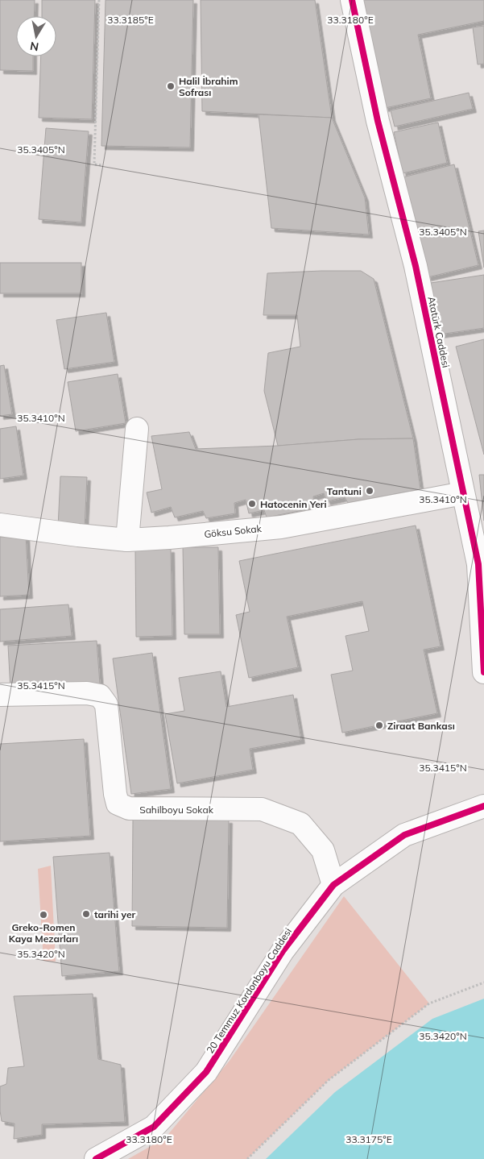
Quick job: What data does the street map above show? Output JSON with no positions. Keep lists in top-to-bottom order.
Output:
{
  "streets": {
    "street": [
      "Atatürk Caddesi",
      "Göksu Sokak",
      "Sahilboyu Sokak",
      "20 Temmuz Kordonboyu Caddesi"
    ]
  },
  "crossings": [
    ["Atatürk Caddesi", "Göksu Sokak"],
    ["Sahilboyu Sokak", "20 Temmuz Kordonboyu Caddesi"]
  ],
  "places": [
    "Halil İbrahim Sofrası",
    "Tantuni",
    "Hatocenin Yeri",
    "Ziraat Bankası",
    "tarihi yer",
    "Greko-Romen Kaya Mezarları"
  ],
  "north": "bottom",
  "coordinates": [
    "33.3185°E",
    "33.3180°E",
    "35.3405°N",
    "35.3410°N",
    "35.3415°N",
    "35.3420°N",
    "33.3175°E"
  ]
}
